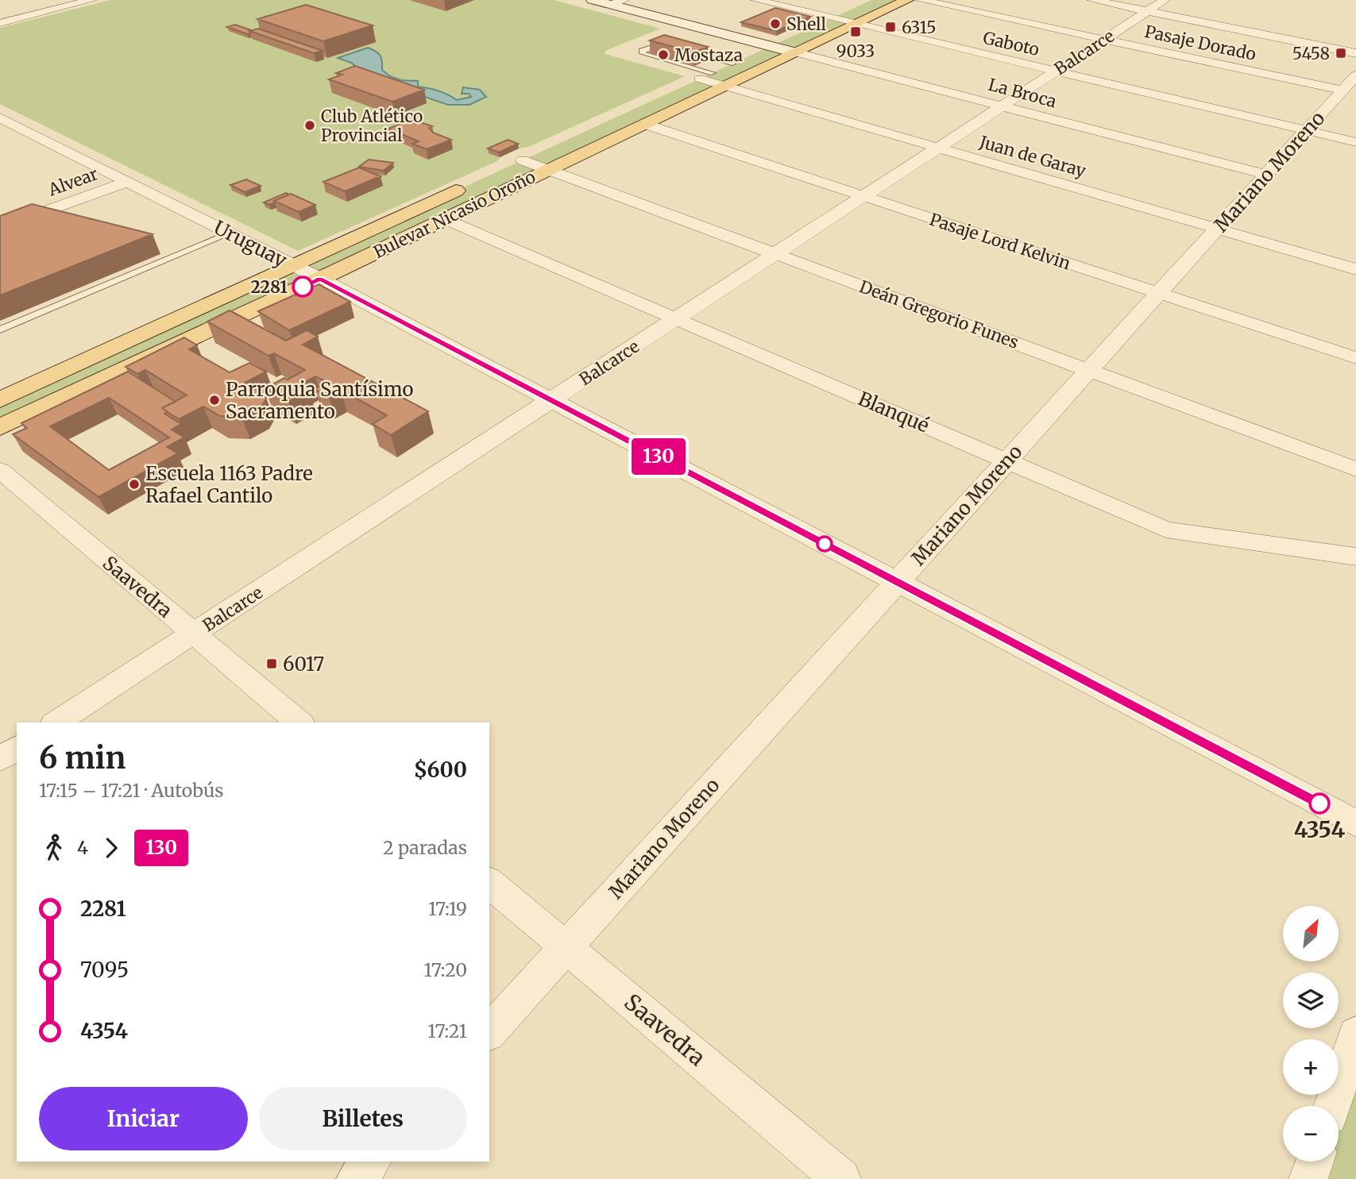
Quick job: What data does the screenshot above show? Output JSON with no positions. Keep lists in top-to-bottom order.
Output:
{
  "streets": {
    "main road": ["Bulevar Nicasio Oroño"],
    "street": [
      "Pasaje Dorado",
      "Gaboto",
      "Balcarce",
      "La Broca",
      "Juan de Garay",
      "Mariano Moreno",
      "Alvear",
      "Pasaje Lord Kelvin",
      "Uruguay",
      "Deán Gregorio Funes",
      "Blanqué",
      "Saavedra"
    ]
  },
  "crossings": [
    ["Pasaje Dorado", "Balcarce"],
    ["Pasaje Dorado", "Mariano Moreno"],
    ["Gaboto", "Balcarce"],
    ["Gaboto", "Mariano Moreno"],
    ["Gaboto", "Bulevar Nicasio Oroño"],
    ["Balcarce", "La Broca"],
    ["Balcarce", "Juan de Garay"],
    ["Balcarce", "Pasaje Lord Kelvin"],
    ["Balcarce", "Uruguay"],
    ["Balcarce", "Deán Gregorio Funes"],
    ["Balcarce", "Blanqué"],
    ["Balcarce", "Saavedra"],
    ["La Broca", "Mariano Moreno"],
    ["La Broca", "Bulevar Nicasio Oroño"],
    ["Juan de Garay", "Mariano Moreno"],
    ["Juan de Garay", "Bulevar Nicasio Oroño"],
    ["Mariano Moreno", "Pasaje Lord Kelvin"],
    ["Mariano Moreno", "Uruguay"],
    ["Mariano Moreno", "Deán Gregorio Funes"],
    ["Mariano Moreno", "Blanqué"],
    ["Mariano Moreno", "Saavedra"],
    ["Alvear", "Uruguay"],
    ["Bulevar Nicasio Oroño", "Pasaje Lord Kelvin"],
    ["Bulevar Nicasio Oroño", "Uruguay"],
    ["Bulevar Nicasio Oroño", "Deán Gregorio Funes"],
    ["Bulevar Nicasio Oroño", "Blanqué"]
  ],
  "places": {
    "other": [
      "Shell",
      "Mostaza",
      "Club Atlético Provincial",
      "2281",
      "Parroquia Santísimo Sacramento",
      "Escuela 1163 Padre Rafael Cantilo",
      "4354"
    ],
    "transit": [
      "6315",
      "9033",
      "5458",
      "6017"
    ]
  },
  "lines": ["bus line 130"],
  "north": "top right",
  "page": {
    "on_map": "130",
    "heading": ["6 min", "17:15 – 17:21 · Autobús", "$600"],
    "legs": ["4", "130", "2 paradas"],
    "list": [
      {
        "name": "2281",
        "value": "17:19"
      },
      {
        "name": "7095",
        "value": "17:20"
      },
      {
        "name": "4354",
        "value": "17:21"
      }
    ],
    "map_buttons": ["+", "−"],
    "buttons": ["Iniciar", "Billetes"]
  }
}
